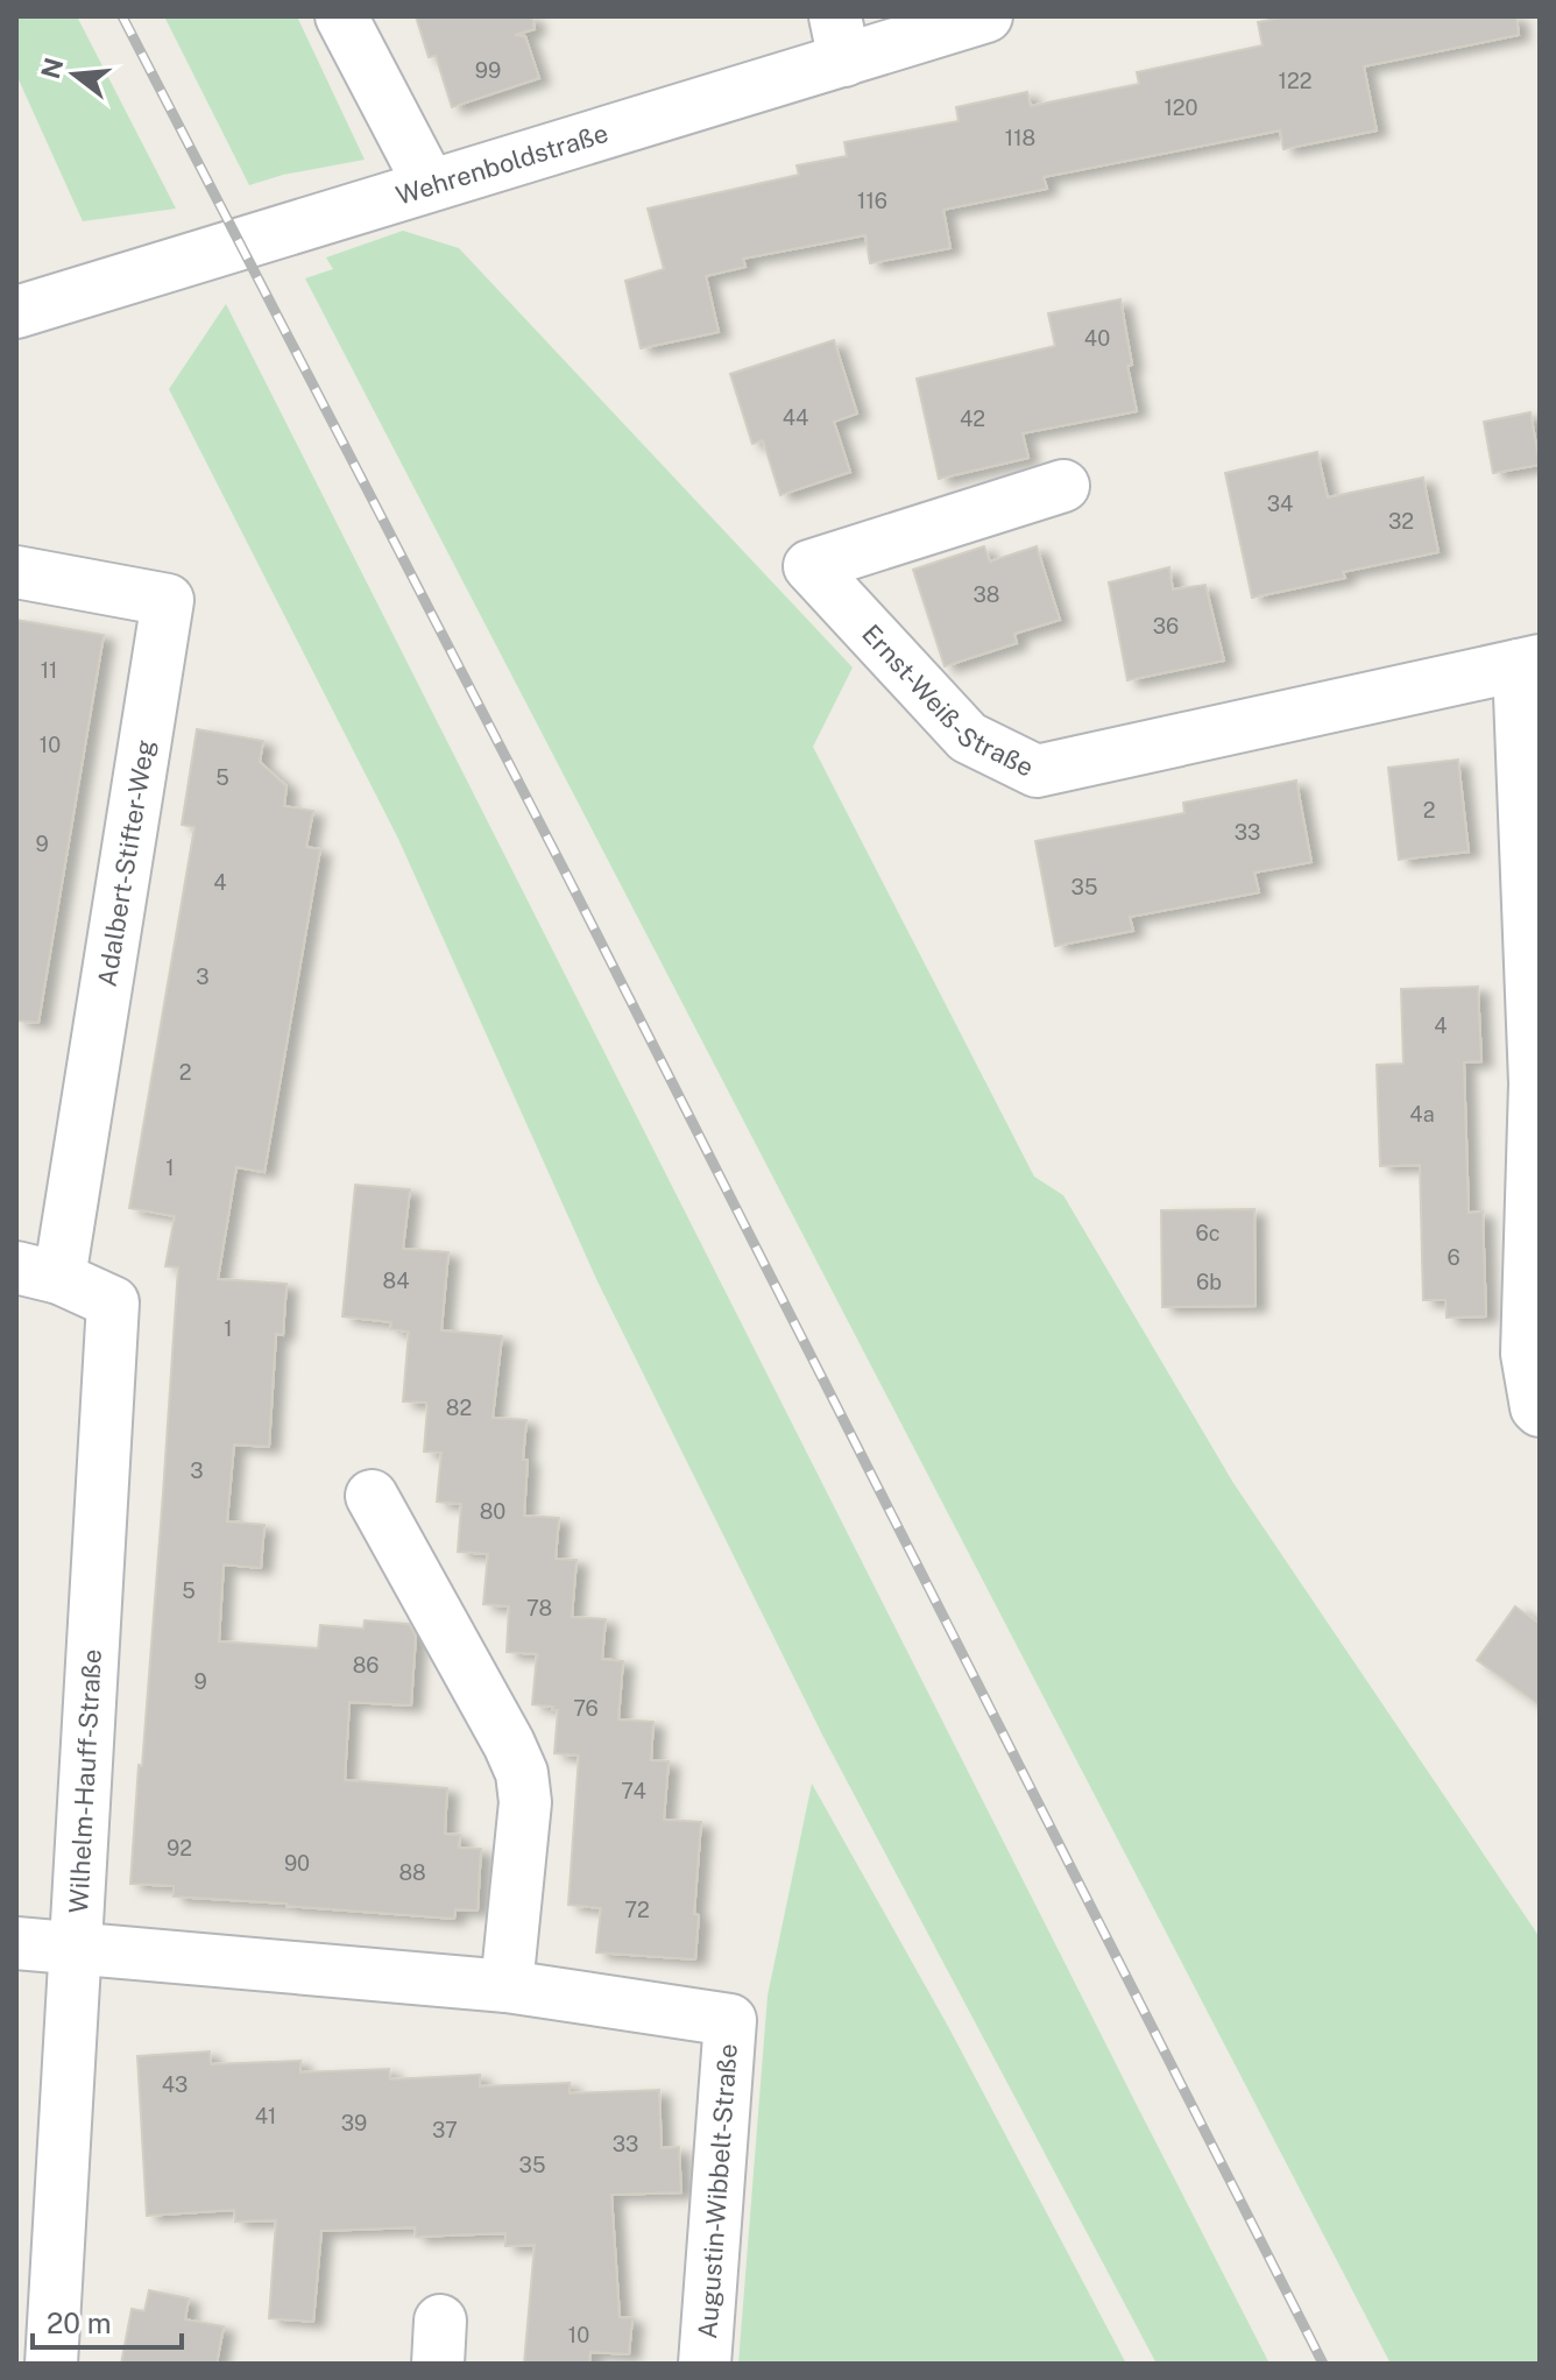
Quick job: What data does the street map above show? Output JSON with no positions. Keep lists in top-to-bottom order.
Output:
{
  "streets": {
    "street": [
      "Wehrenboldstraße",
      "Ernst-Weiß-Straße",
      "Adalbert-Stifter-Weg",
      "Wilhelm-Hauff-Straße",
      "Augustin-Wibbelt-Straße"
    ]
  },
  "crossings": [
    ["Adalbert-Stifter-Weg", "Wilhelm-Hauff-Straße"],
    ["Wilhelm-Hauff-Straße", "Augustin-Wibbelt-Straße"]
  ],
  "house_numbers": [
    "99",
    "122",
    "120",
    "118",
    "116",
    "40",
    "44",
    "42",
    "34",
    "32",
    "38",
    "36",
    "11",
    "10",
    "5",
    "2",
    "33",
    "9",
    "4",
    "35",
    "3",
    "4",
    "2",
    "4a",
    "1",
    "6c",
    "6",
    "84",
    "6b",
    "1",
    "82",
    "3",
    "80",
    "5",
    "78",
    "86",
    "9",
    "76",
    "74",
    "92",
    "90",
    "88",
    "72",
    "43",
    "41",
    "39",
    "37",
    "33",
    "35",
    "10"
  ],
  "scale_bar": "20 m",
  "north": "left"
}
